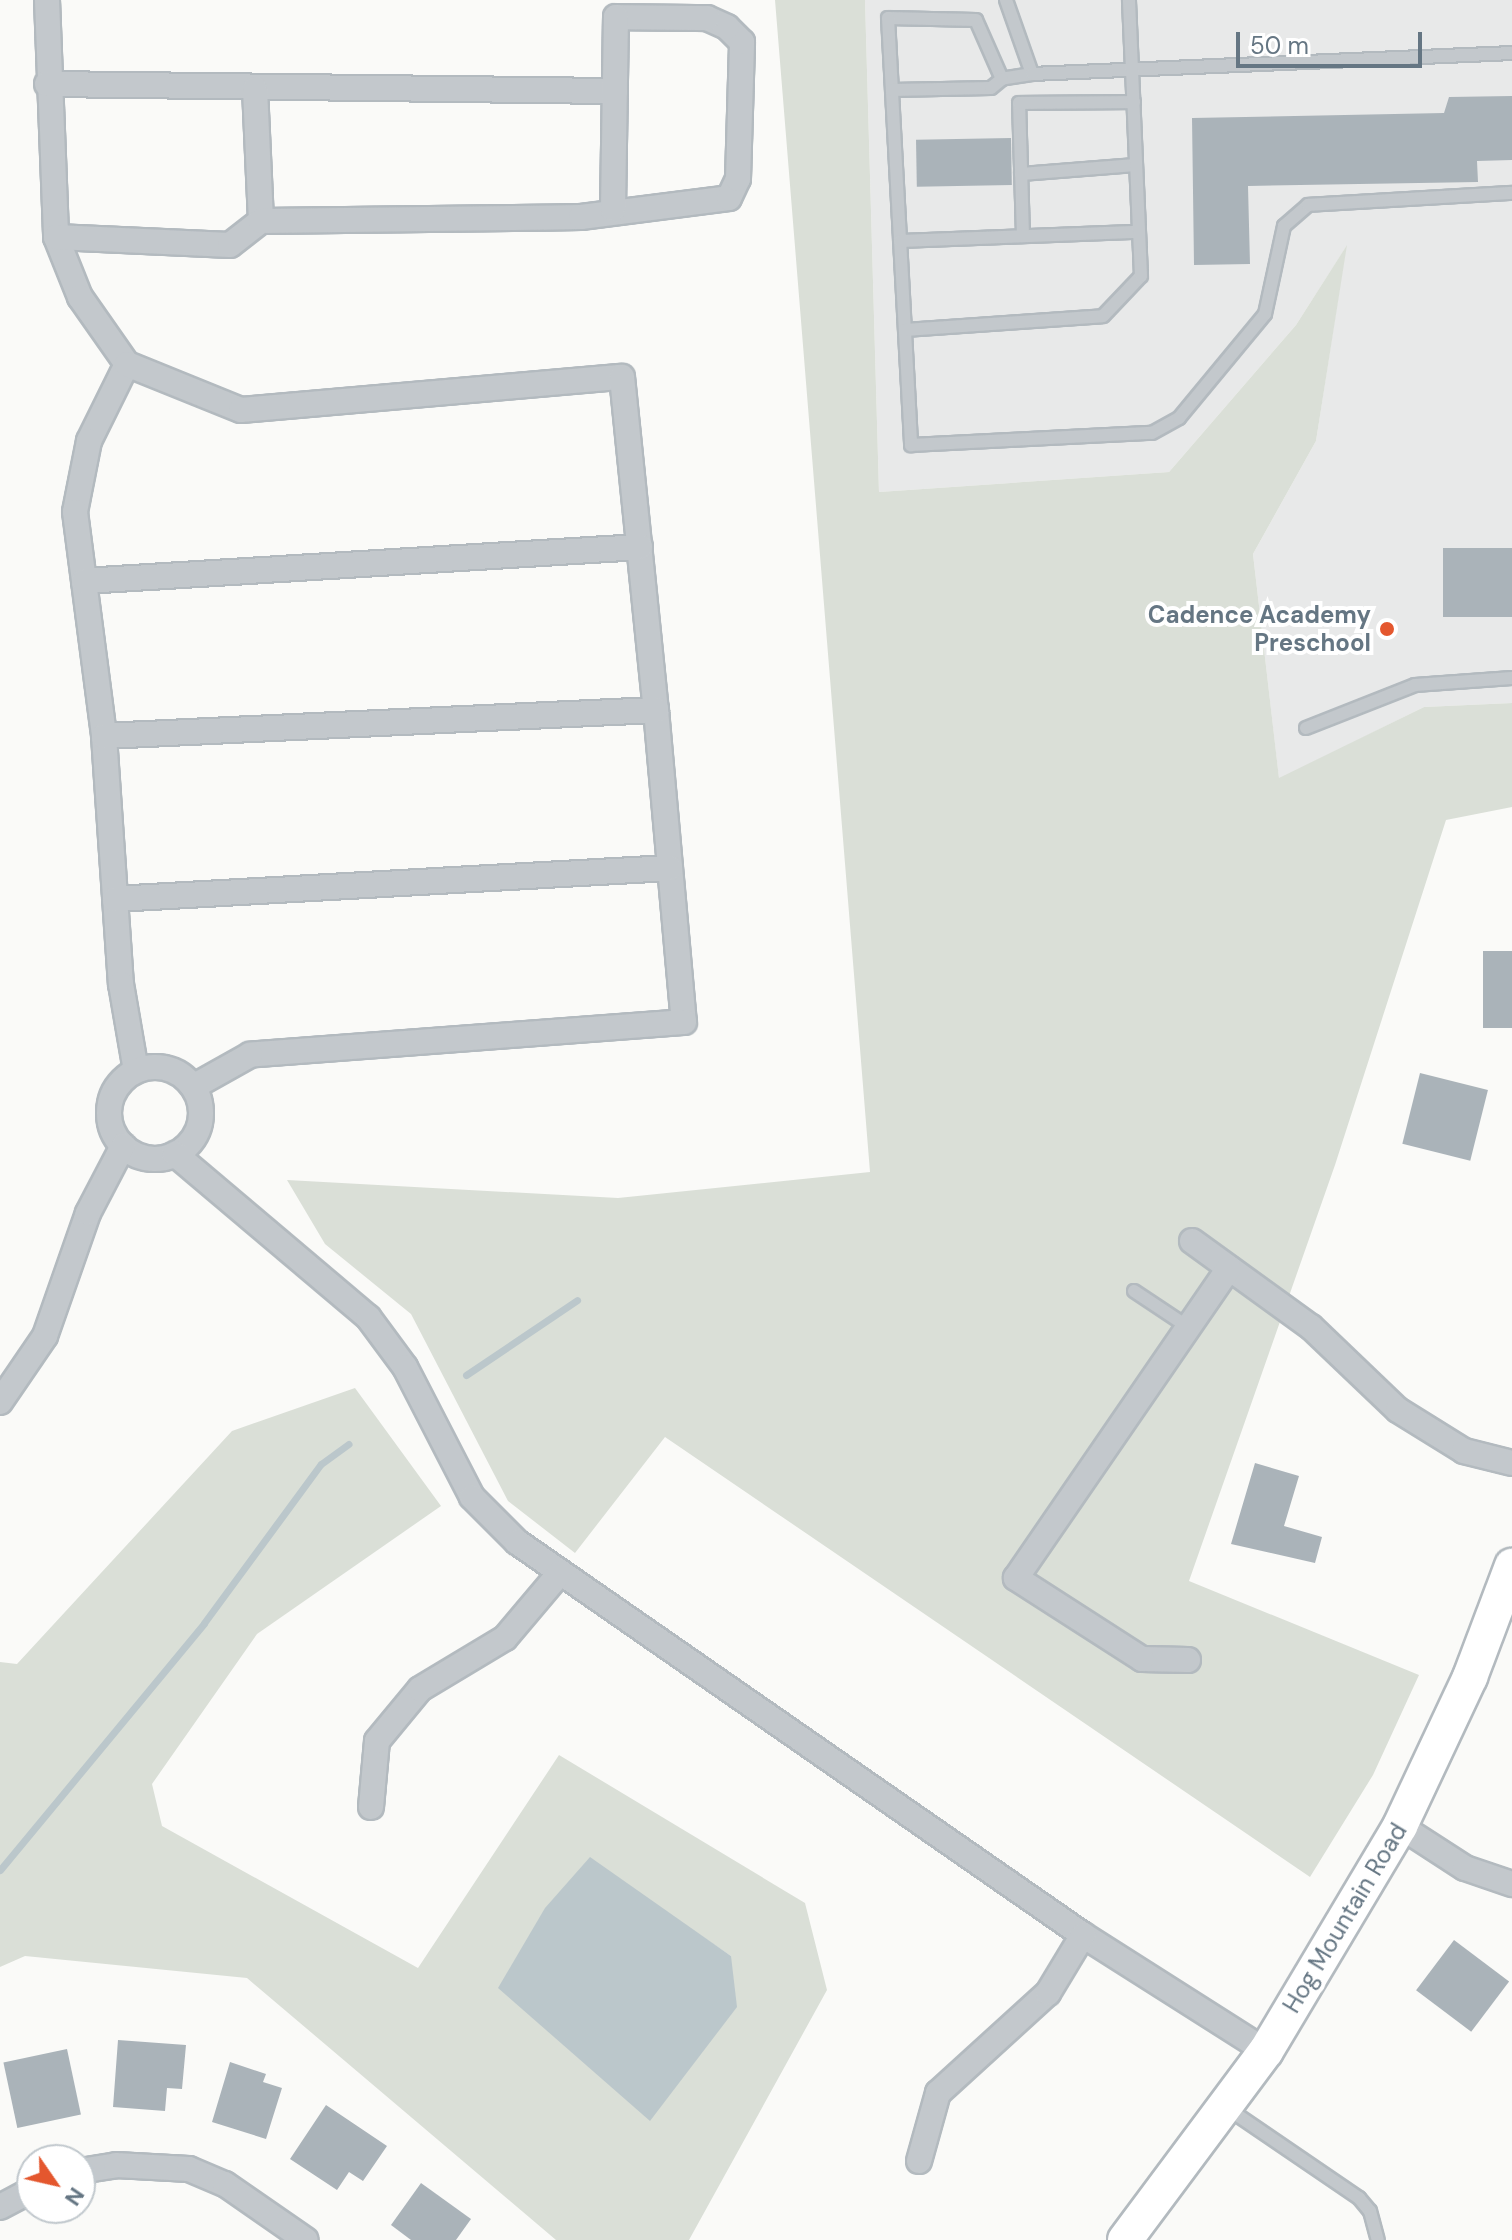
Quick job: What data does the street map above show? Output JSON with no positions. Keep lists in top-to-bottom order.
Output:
{
  "streets": {
    "street": ["Hog Mountain Road"]
  },
  "places": ["Cadence Academy Preschool"],
  "scale_bar": "50 m",
  "north": "bottom right"
}
